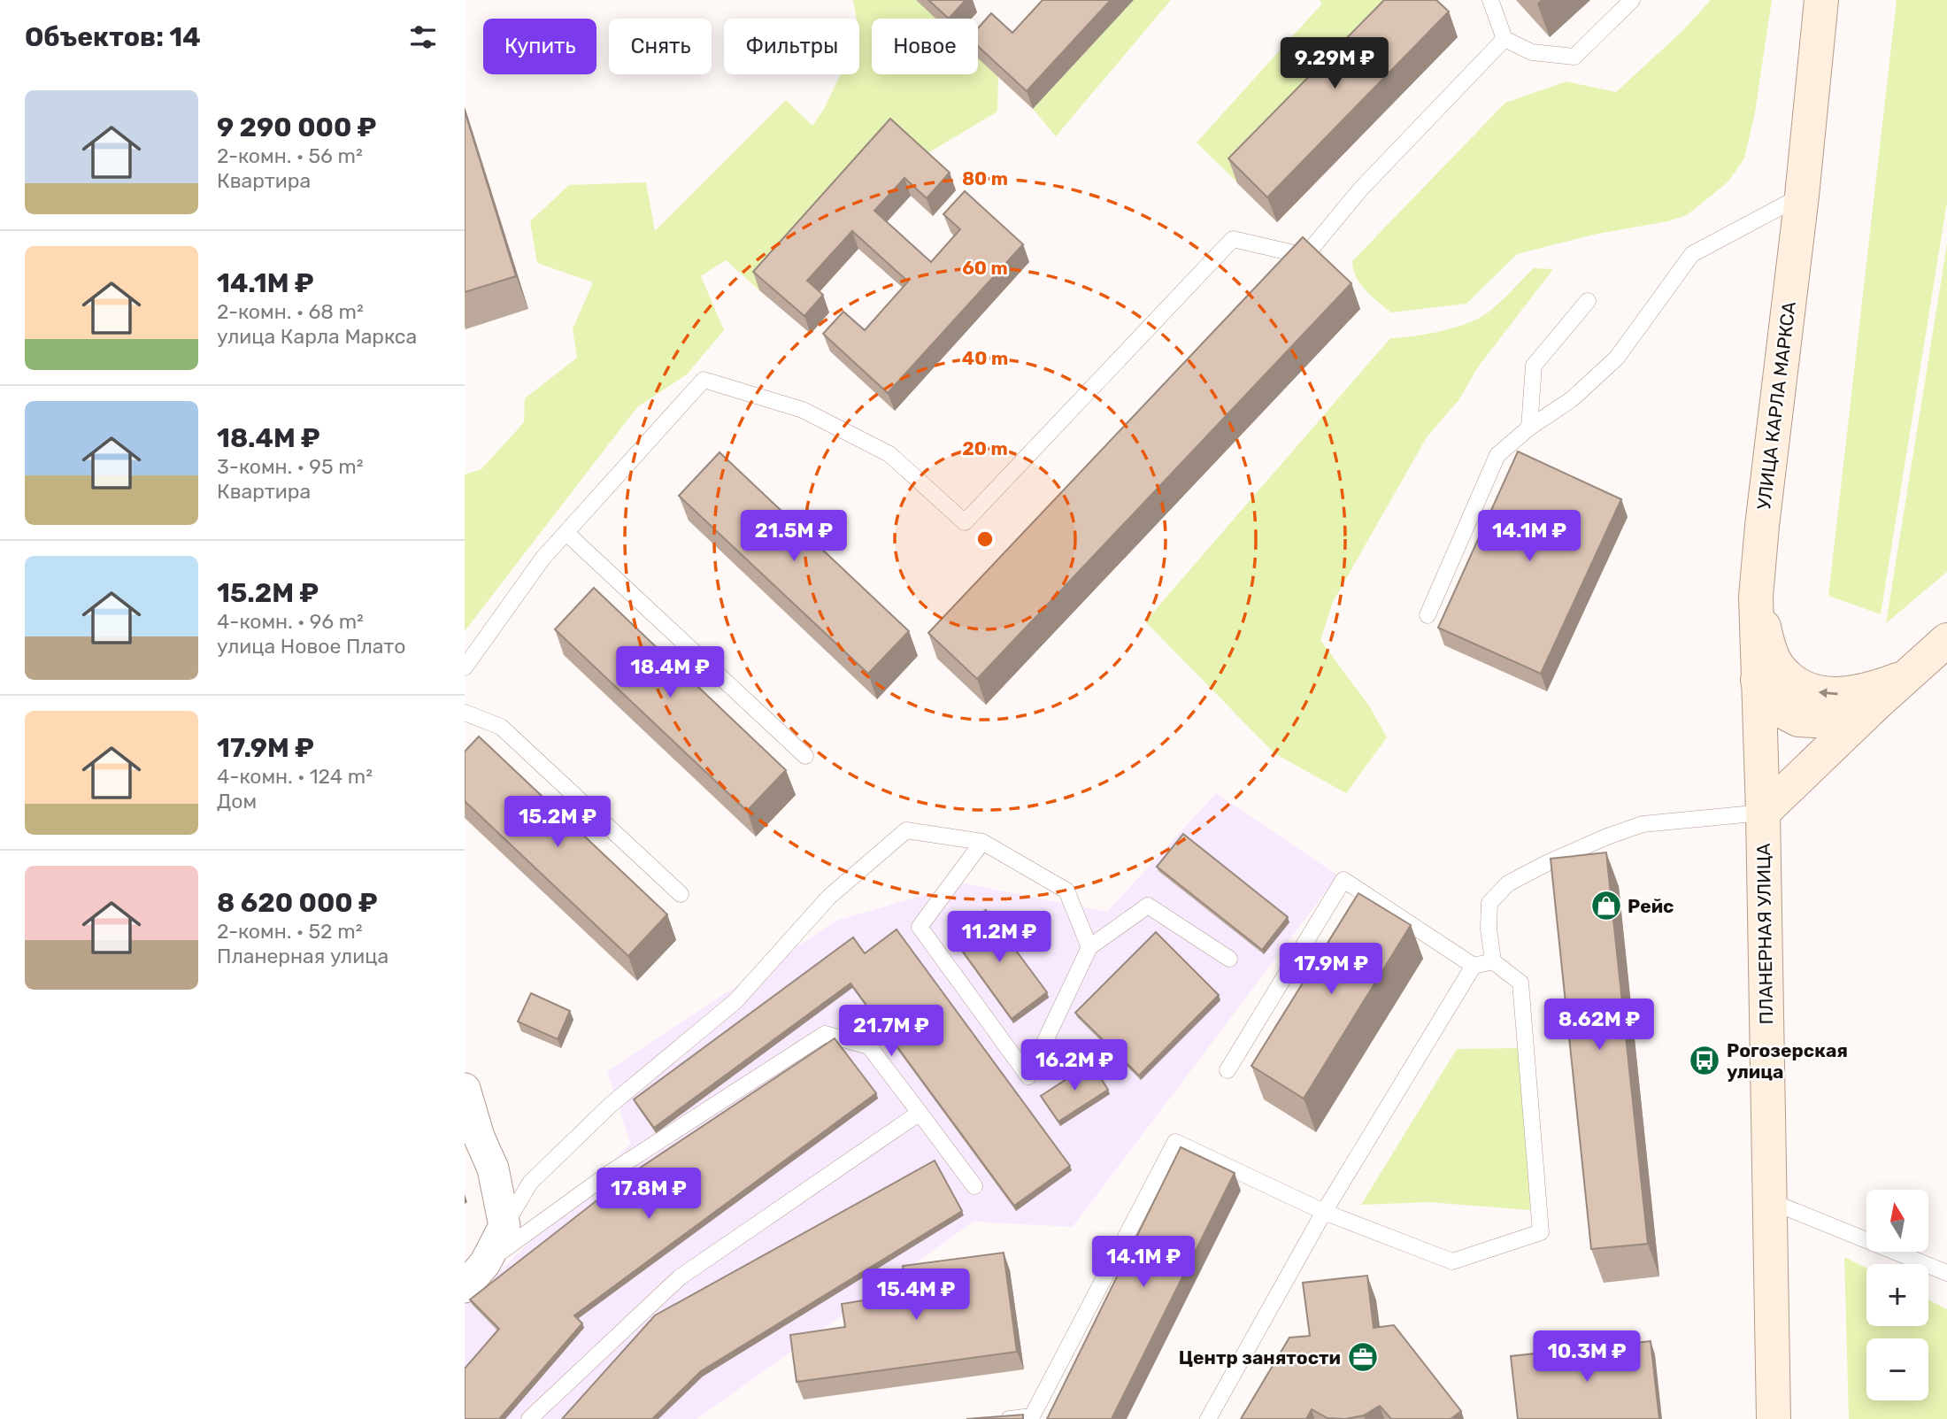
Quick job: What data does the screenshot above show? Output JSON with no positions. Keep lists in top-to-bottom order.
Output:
{
  "streets": {
    "main road": ["УЛИЦА КАРЛА МАРКСА", "ПЛАНЕРНАЯ УЛИЦА"]
  },
  "crossings": [
    ["УЛИЦА КАРЛА МАРКСА", "ПЛАНЕРНАЯ УЛИЦА"]
  ],
  "places": {
    "shop": ["Рейс"],
    "bus stop": ["Рогозерская улица"],
    "office": ["Центр занятости"]
  },
  "north": "top",
  "page": {
    "heading": "Объектов: 14",
    "chip": [
      "Купить",
      "Снять",
      "Фильтры",
      "Новое"
    ],
    "price": [
      "9.29M ₽",
      "21.5M ₽",
      "14.1M ₽",
      "18.4M ₽",
      "15.2M ₽",
      "11.2M ₽",
      "17.9M ₽",
      "8.62M ₽",
      "21.7M ₽",
      "16.2M ₽",
      "17.8M ₽",
      "14.1M ₽",
      "15.4M ₽",
      "10.3M ₽"
    ],
    "list": [
      {
        "name": "9 290 000 ₽",
        "note": "2-комн. · 56 m² · Квартира"
      },
      {
        "name": "14.1M ₽",
        "note": "2-комн. · 68 m² · улица Карла Маркса"
      },
      {
        "name": "18.4M ₽",
        "note": "3-комн. · 95 m² · Квартира"
      },
      {
        "name": "15.2M ₽",
        "note": "4-комн. · 96 m² · улица Новое Плато"
      },
      {
        "name": "17.9M ₽",
        "note": "4-комн. · 124 m² · Дом"
      },
      {
        "name": "8 620 000 ₽",
        "note": "2-комн. · 52 m² · Планерная улица"
      }
    ],
    "map_buttons": ["+", "−"]
  },
  "rings": [
    "80 m",
    "60 m",
    "40 m",
    "20 m"
  ]
}
